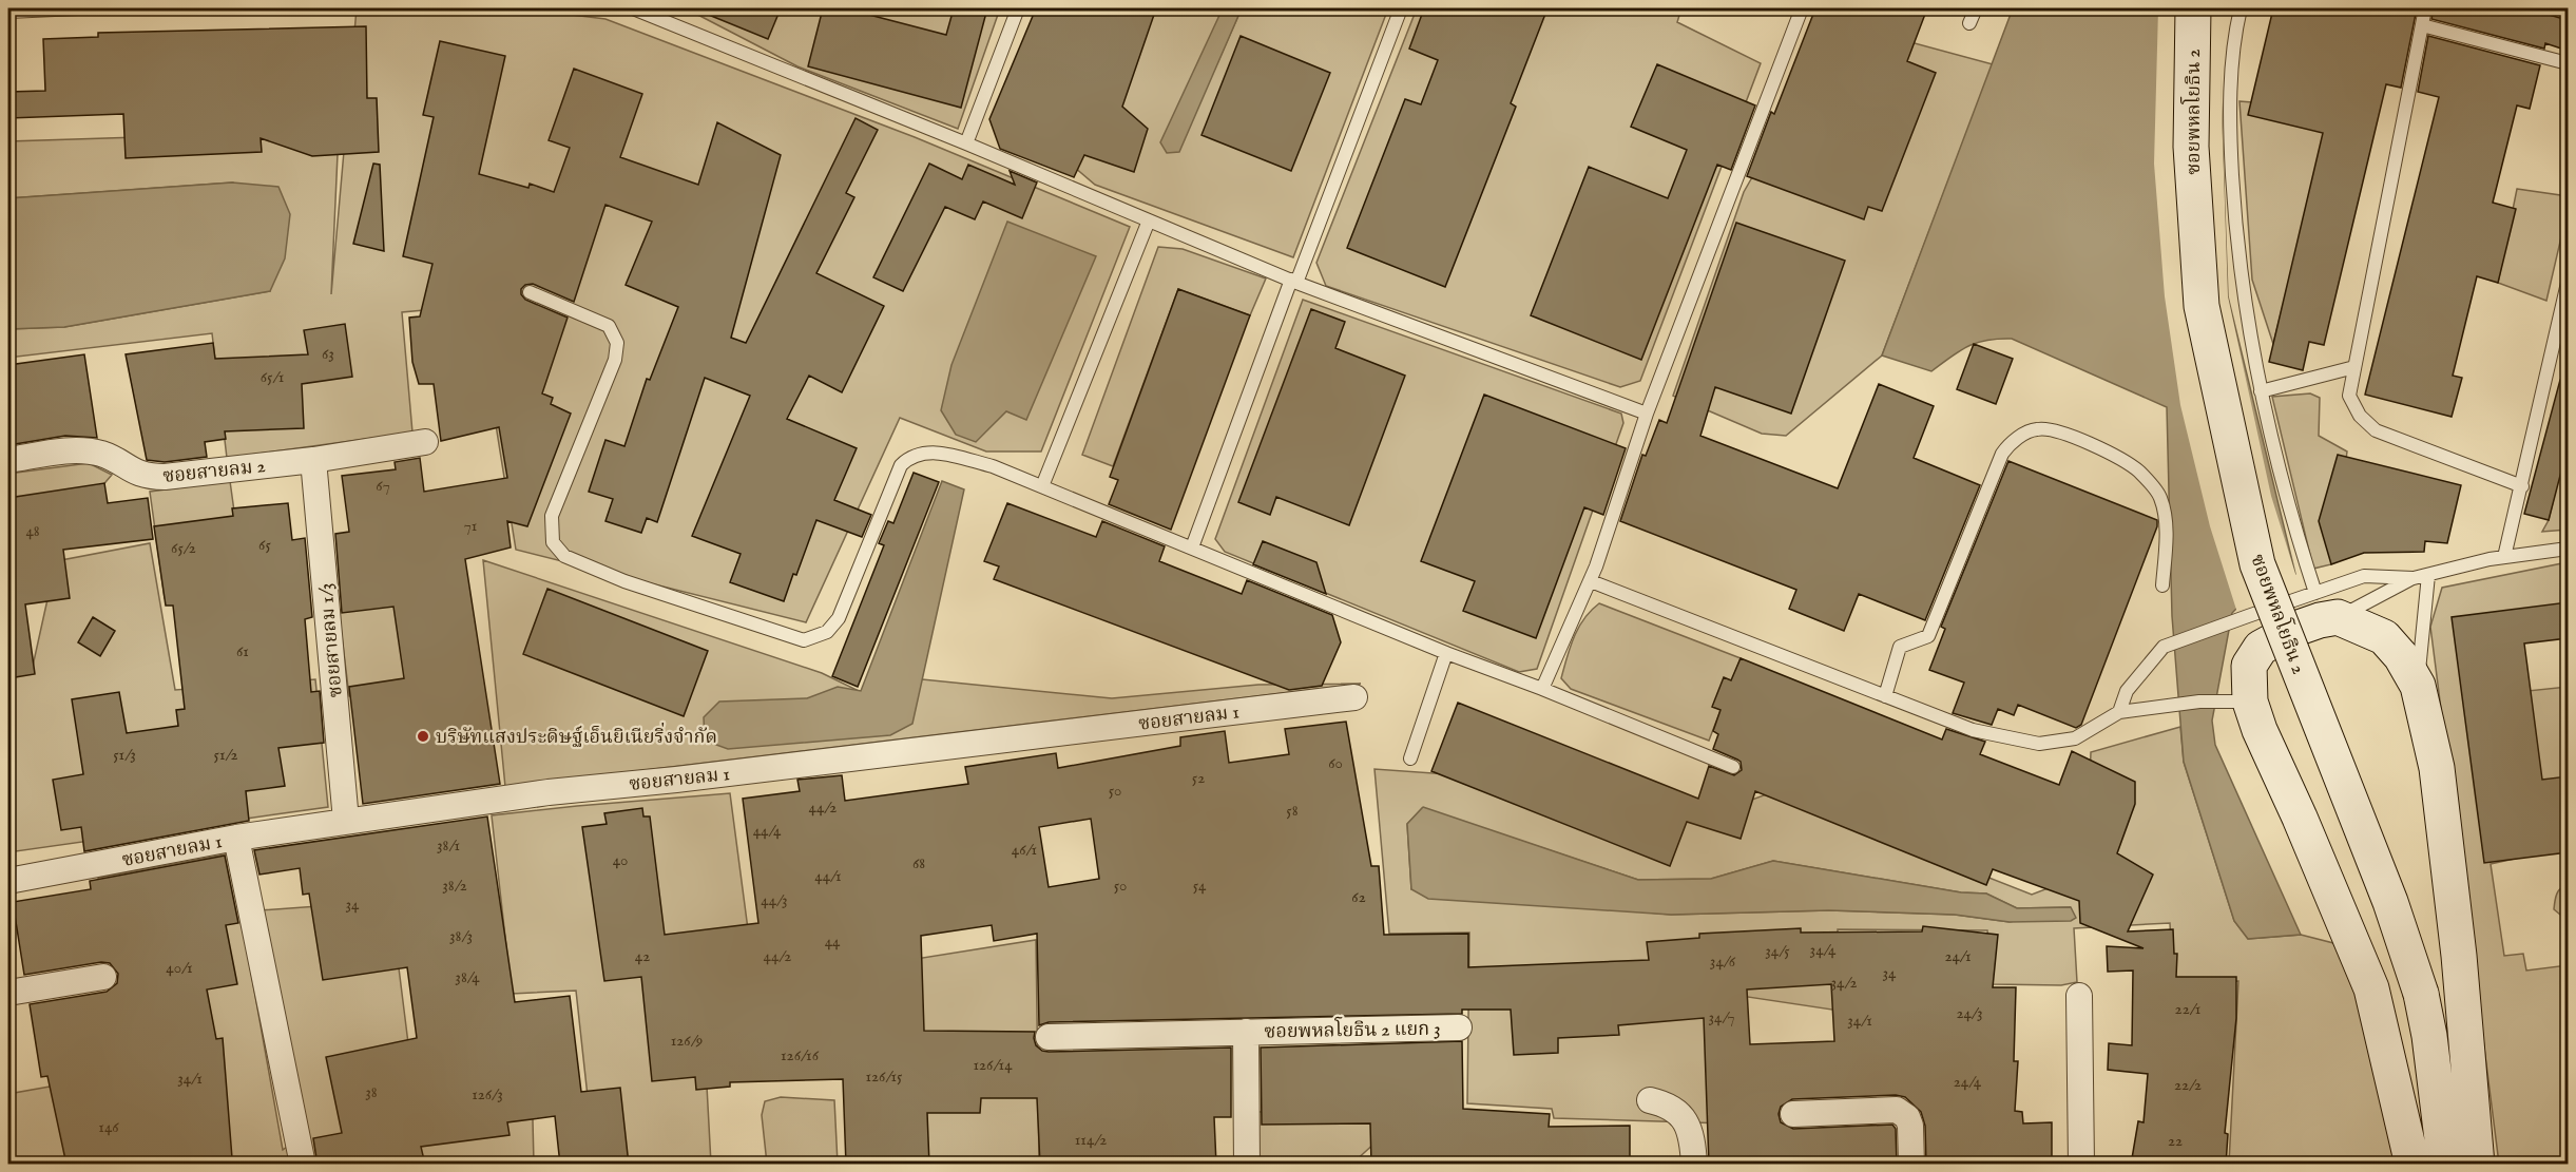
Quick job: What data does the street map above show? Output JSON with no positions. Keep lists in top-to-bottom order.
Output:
{
  "streets": {
    "street": [
      "ซอยพหลโยธิน 2",
      "ซอยสายลม 2",
      "ซอยสายลม 1/3",
      "ซอยสายลม 1",
      "ซอยพหลโยธิน 2 แยก 3"
    ]
  },
  "crossings": [
    ["ซอยสายลม 2", "ซอยสายลม 1/3"],
    ["ซอยสายลม 1/3", "ซอยสายลม 1"]
  ],
  "places": ["บริษัทแสงประดิษฐ์เอ็นยิเนียริ่งจำกัด"],
  "house_numbers": [
    "63",
    "65/1",
    "67",
    "71",
    "48",
    "65",
    "65/2",
    "61",
    "51/3",
    "51/2",
    "60",
    "52",
    "50",
    "44/2",
    "58",
    "44/4",
    "38/1",
    "46/1",
    "40",
    "68",
    "44/1",
    "38/2",
    "50",
    "54",
    "62",
    "44/3",
    "34",
    "38/3",
    "44",
    "34/4",
    "34/5",
    "42",
    "44/2",
    "24/1",
    "34/6",
    "40/1",
    "34",
    "38/4",
    "34/2",
    "22/1",
    "24/3",
    "34/7",
    "34/1",
    "126/9",
    "126/16",
    "126/14",
    "126/15",
    "34/1",
    "24/4",
    "22/2",
    "38",
    "126/3",
    "146",
    "114/2",
    "22"
  ]
}
